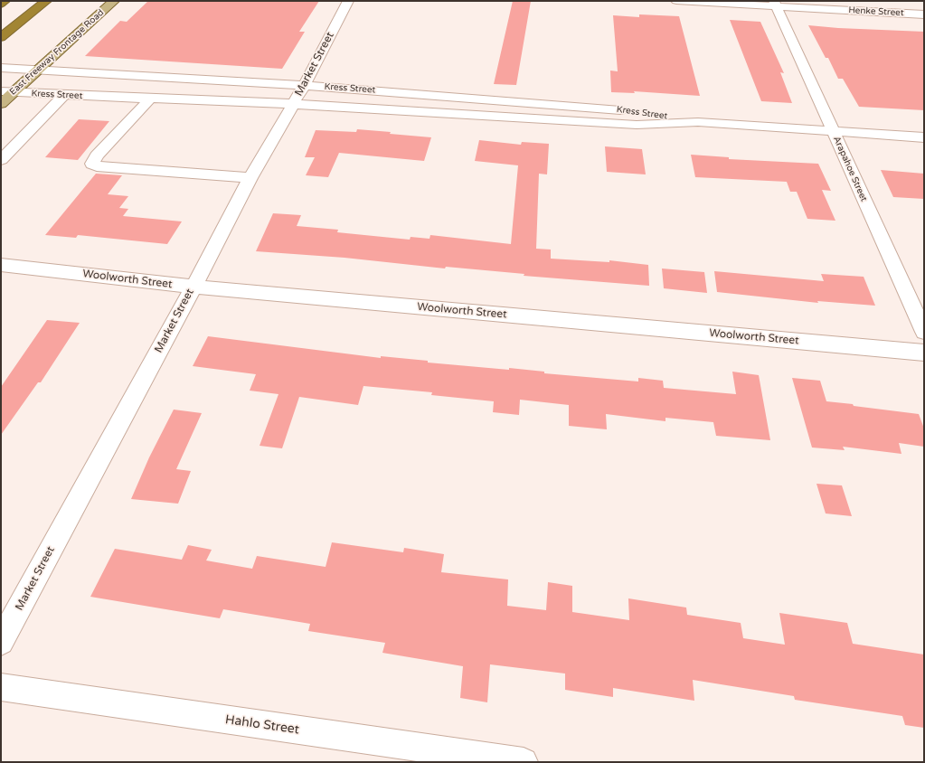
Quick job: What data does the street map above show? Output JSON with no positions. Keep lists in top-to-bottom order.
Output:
{
  "streets": {
    "main road": ["East Freeway Frontage Road"],
    "street": [
      "Henke Street",
      "Market Street",
      "Kress Street",
      "Arapahoe Street",
      "Woolworth Street",
      "Hahlo Street"
    ]
  },
  "crossings": [
    ["Henke Street", "Arapahoe Street"],
    ["East Freeway Frontage Road", "Kress Street"],
    ["Market Street", "Kress Street"],
    ["Market Street", "Woolworth Street"],
    ["Kress Street", "Arapahoe Street"]
  ]
}
